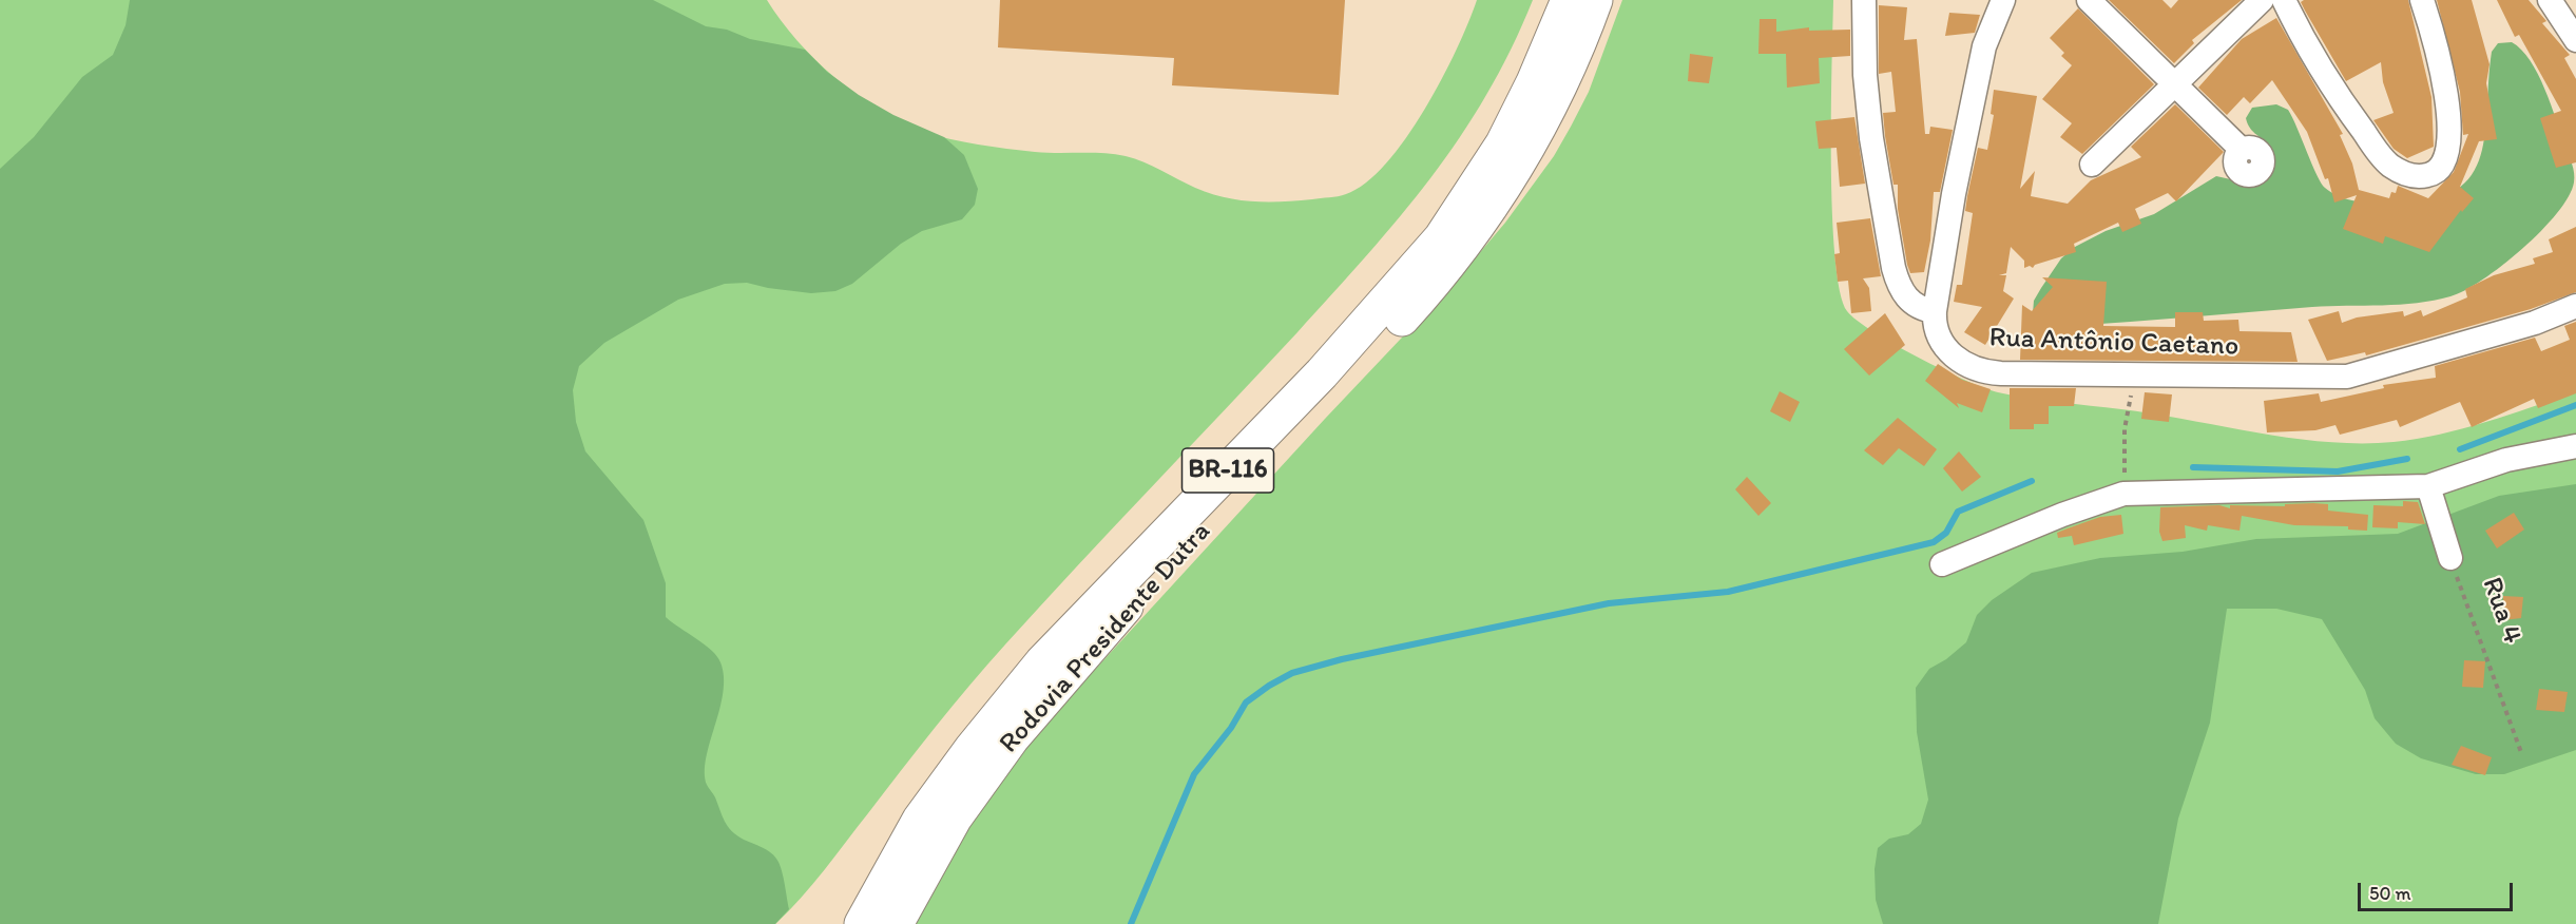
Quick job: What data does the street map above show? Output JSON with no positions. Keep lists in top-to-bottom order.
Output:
{
  "streets": {
    "highway": ["BR-116", "Rodovia Presidente Dutra"],
    "street": ["Rua Antônio Caetano", "Rua 4"]
  },
  "scale_bar": "50 m"
}
